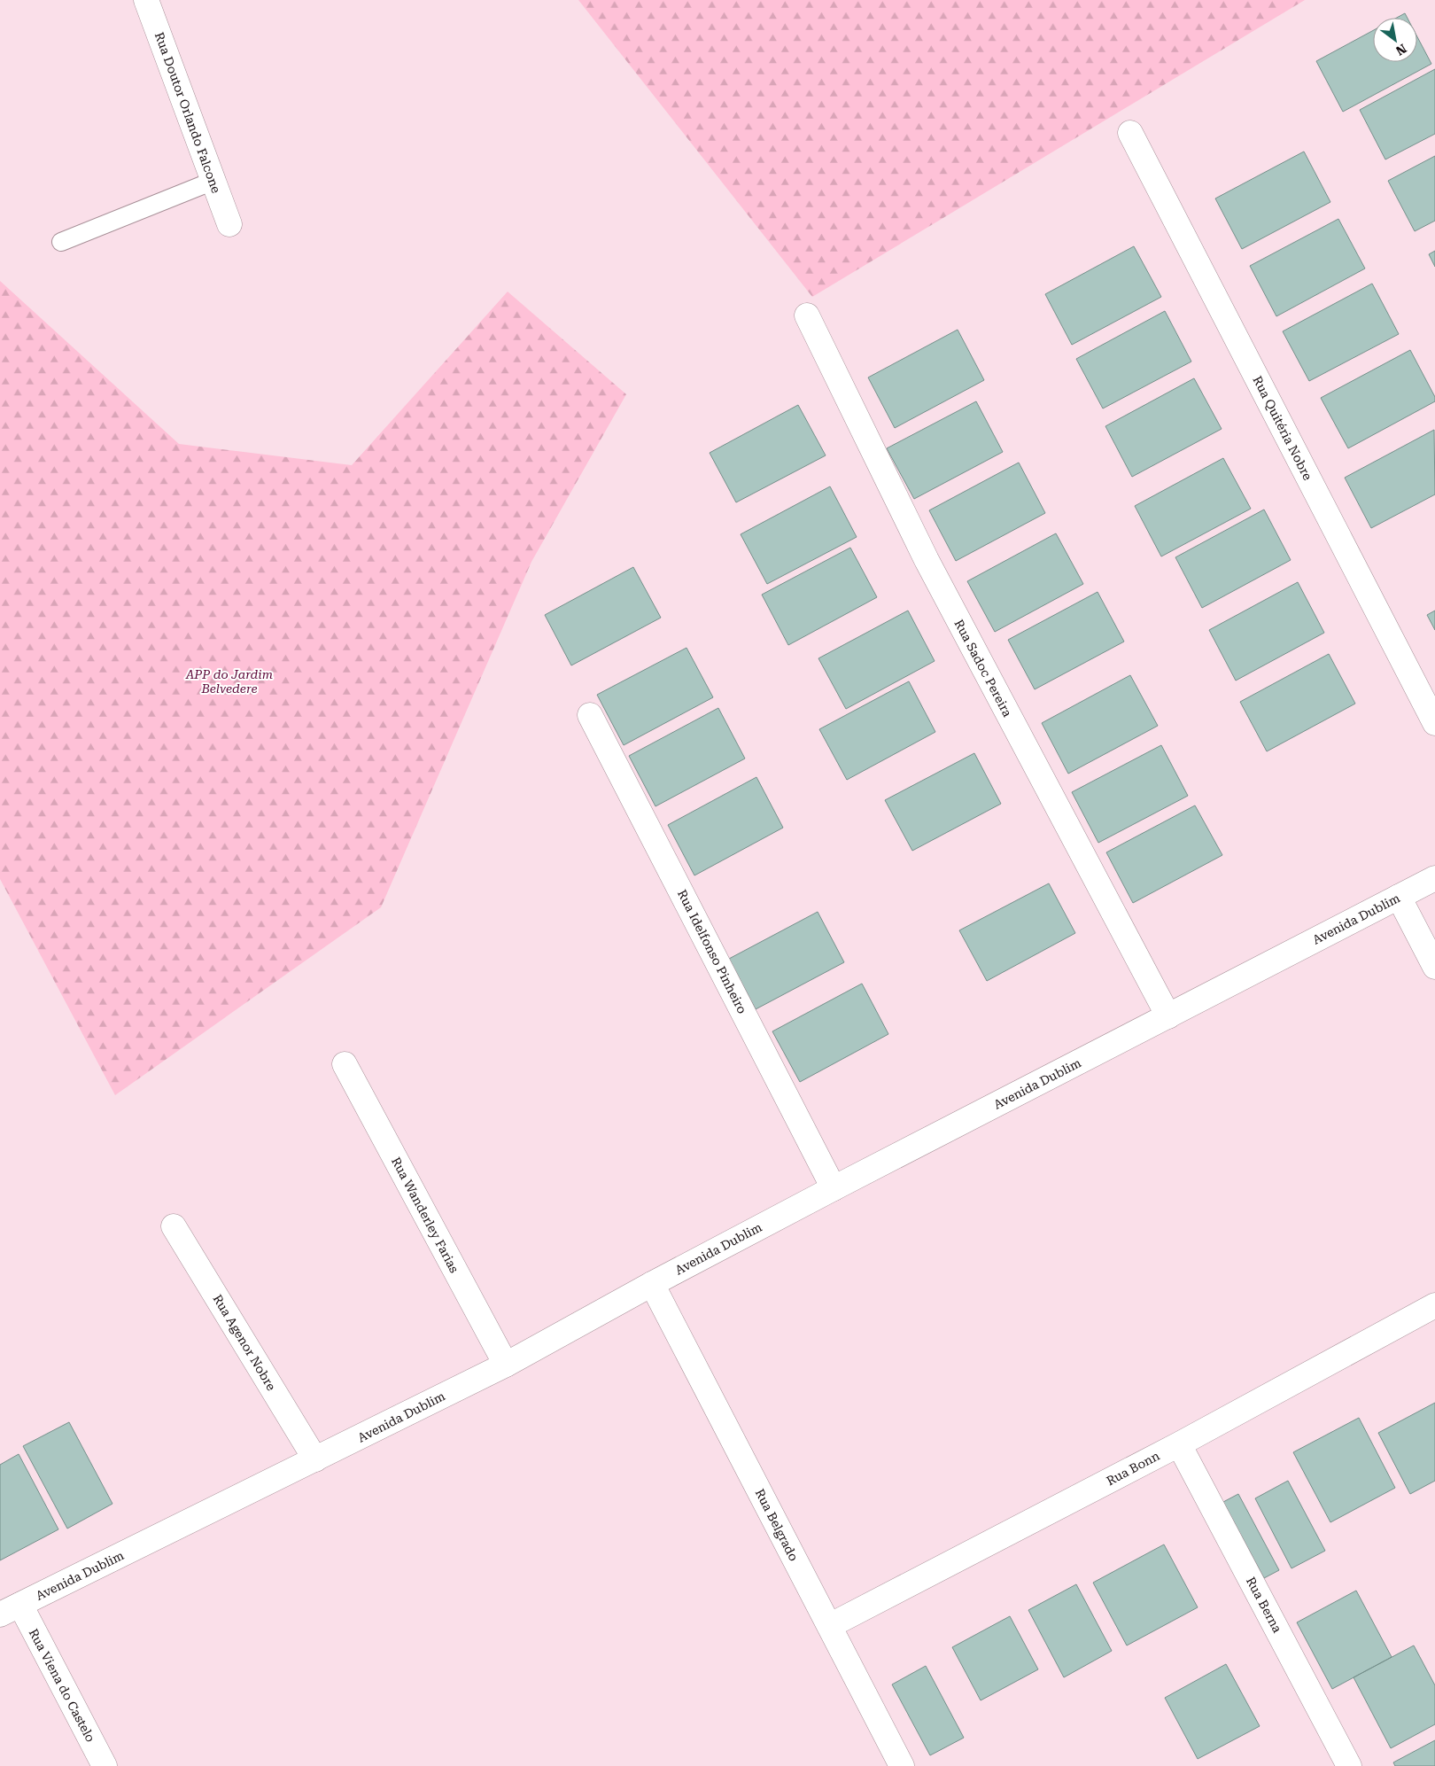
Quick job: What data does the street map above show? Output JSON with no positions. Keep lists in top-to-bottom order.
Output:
{
  "streets": {
    "street": [
      "Rua Doutor Orlando Falcone",
      "Rua Quitéria Nobre",
      "Rua Sadoc Pereira",
      "Avenida Dublim",
      "Rua Idelfonso Pinheiro",
      "Rua Wanderley Farias",
      "Rua Agenor Nobre",
      "Rua Bonn",
      "Rua Belgrado",
      "Rua Berna",
      "Rua Viena do Castelo"
    ]
  },
  "crossings": [
    ["Rua Sadoc Pereira", "Avenida Dublim"],
    ["Avenida Dublim", "Rua Idelfonso Pinheiro"],
    ["Avenida Dublim", "Rua Wanderley Farias"],
    ["Avenida Dublim", "Rua Agenor Nobre"],
    ["Avenida Dublim", "Rua Belgrado"],
    ["Avenida Dublim", "Rua Viena do Castelo"],
    ["Rua Bonn", "Rua Belgrado"],
    ["Rua Bonn", "Rua Berna"]
  ],
  "parks": ["APP do Jardim Belvedere"],
  "north": "bottom right"
}
